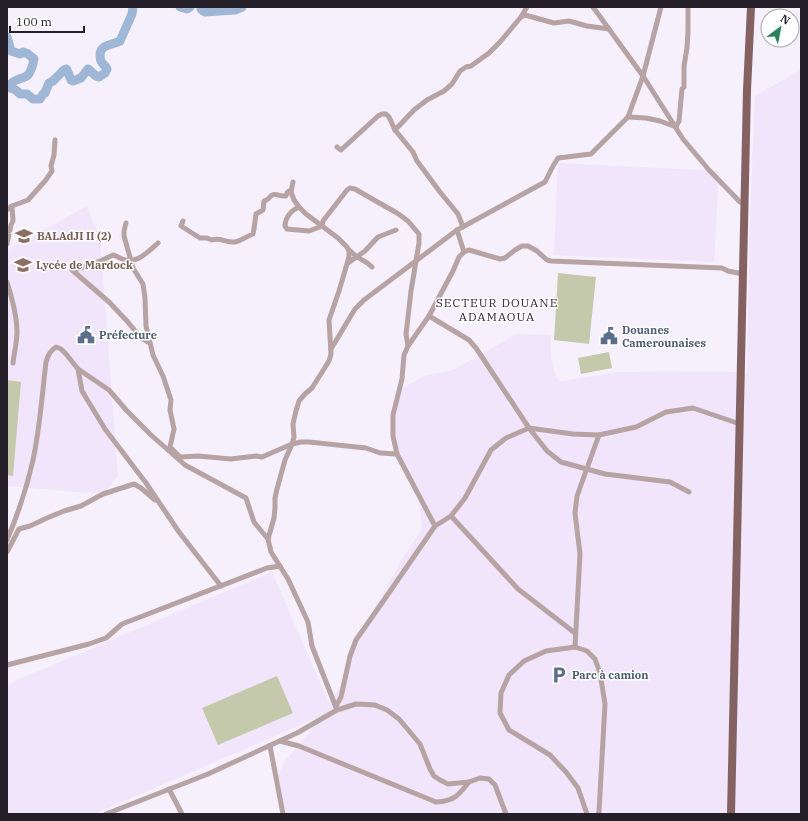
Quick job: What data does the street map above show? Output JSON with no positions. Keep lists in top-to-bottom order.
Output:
{
  "districts": ["SECTEUR DOUANE ADAMAOUA"],
  "places": {
    "school or university": ["BALAdJI II (2)", "Lycée de Mardock"],
    "public building": ["Préfecture", "Douanes Camerounaises"],
    "parking": ["Parc à camion"]
  },
  "scale_bar": "100 m",
  "north": "top right"
}
